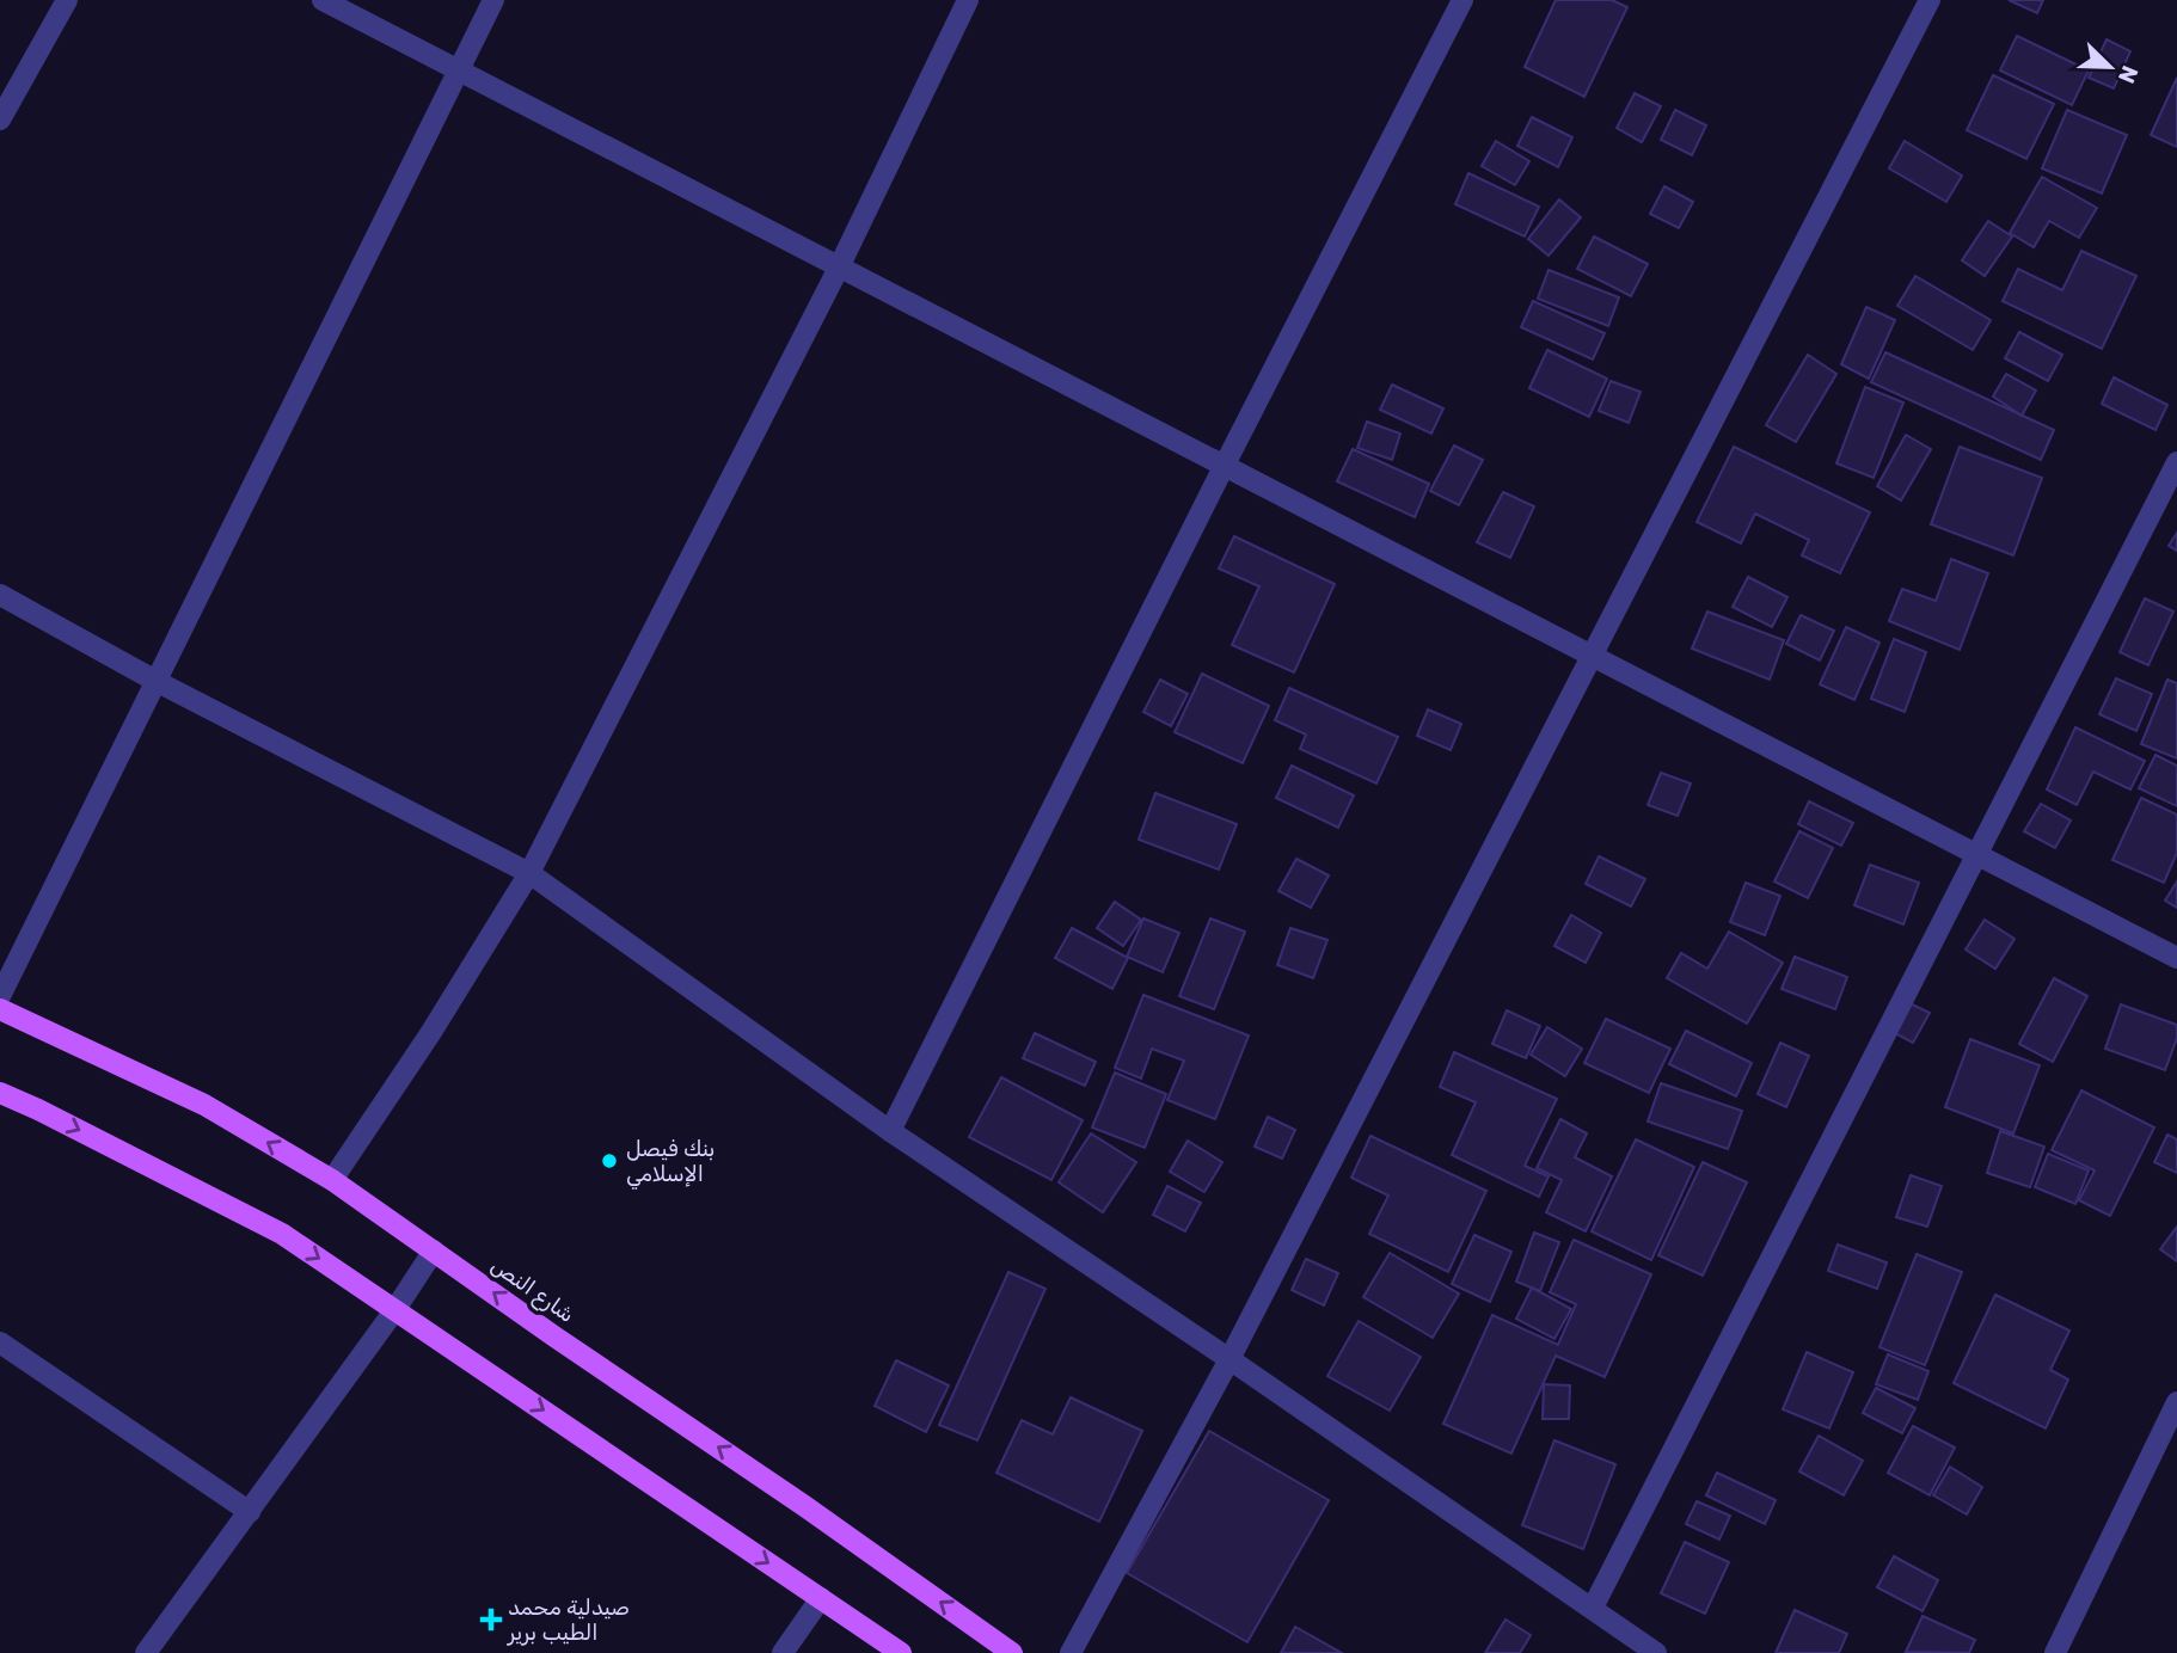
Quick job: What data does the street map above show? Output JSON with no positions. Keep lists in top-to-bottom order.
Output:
{
  "streets": {
    "main road": ["شارع النص"]
  },
  "places": {
    "other": ["بنك فيصل الإسلامي"],
    "health": ["صيدلية محمد الطيب برير"]
  },
  "north": "bottom right"
}
